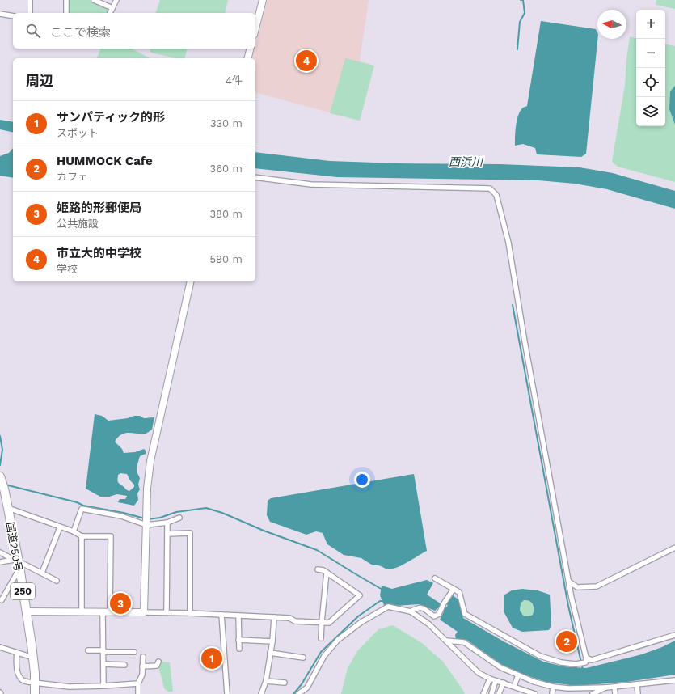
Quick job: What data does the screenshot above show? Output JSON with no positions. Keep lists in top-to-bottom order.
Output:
{
  "streets": {
    "highway": ["国道250号", "250"]
  },
  "water": ["西浜川"],
  "north": "left",
  "page": {
    "map_buttons": ["+", "−"],
    "search": "ここで検索",
    "pins": [
      "4",
      "3",
      "2",
      "1"
    ],
    "heading": ["周辺", "4件"],
    "list": [
      {
        "mark": "1",
        "name": "サンパティック的形",
        "note": "スポット",
        "value": "330 m"
      },
      {
        "mark": "2",
        "name": "HUMMOCK Cafe",
        "note": "カフェ",
        "value": "360 m"
      },
      {
        "mark": "3",
        "name": "姫路的形郵便局",
        "note": "公共施設",
        "value": "380 m"
      },
      {
        "mark": "4",
        "name": "市立大的中学校",
        "note": "学校",
        "value": "590 m"
      }
    ]
  }
}
